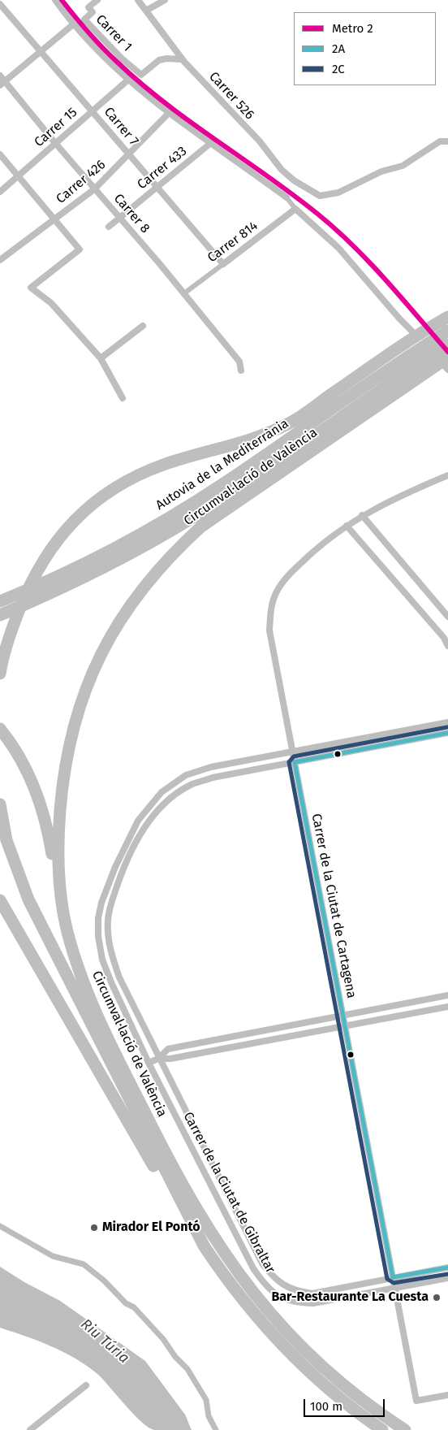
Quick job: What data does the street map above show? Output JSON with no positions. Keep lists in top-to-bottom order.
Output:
{
  "streets": {
    "highway": ["Autovia de la Mediterrània", "Circumval·lació de València"],
    "street": [
      "Carrer 1",
      "Carrer 526",
      "Carrer 7",
      "Carrer 15",
      "Carrer 433",
      "Carrer 426",
      "Carrer 8",
      "Carrer 814",
      "Carrer de la Ciutat de Cartagena",
      "Carrer de la Ciutat de Gibraltar"
    ]
  },
  "crossings": [
    ["Carrer 1", "Carrer 526"],
    ["Carrer 1", "Carrer 15"],
    ["Carrer 1", "Carrer 433"],
    ["Carrer 1", "Carrer 426"],
    ["Carrer 1", "Carrer 814"],
    ["Carrer 7", "Carrer 15"],
    ["Carrer 7", "Carrer 433"],
    ["Carrer 7", "Carrer 426"],
    ["Carrer 7", "Carrer 814"],
    ["Carrer 15", "Carrer 8"],
    ["Carrer 433", "Carrer 8"],
    ["Carrer 426", "Carrer 8"],
    ["Carrer 8", "Carrer 814"],
    ["Autovia de la Mediterrània", "Circumval·lació de València"],
    ["Carrer de la Ciutat de Cartagena", "Carrer de la Ciutat de Gibraltar"]
  ],
  "water": ["Riu Túria"],
  "places": ["Mirador El Pontó", "Bar-Restaurante La Cuesta"],
  "lines": ["metro line 2", "transit line 2C", "transit line 2A"],
  "legend": ["Metro 2", "2A", "2C"],
  "scale_bar": "100 m"
}
